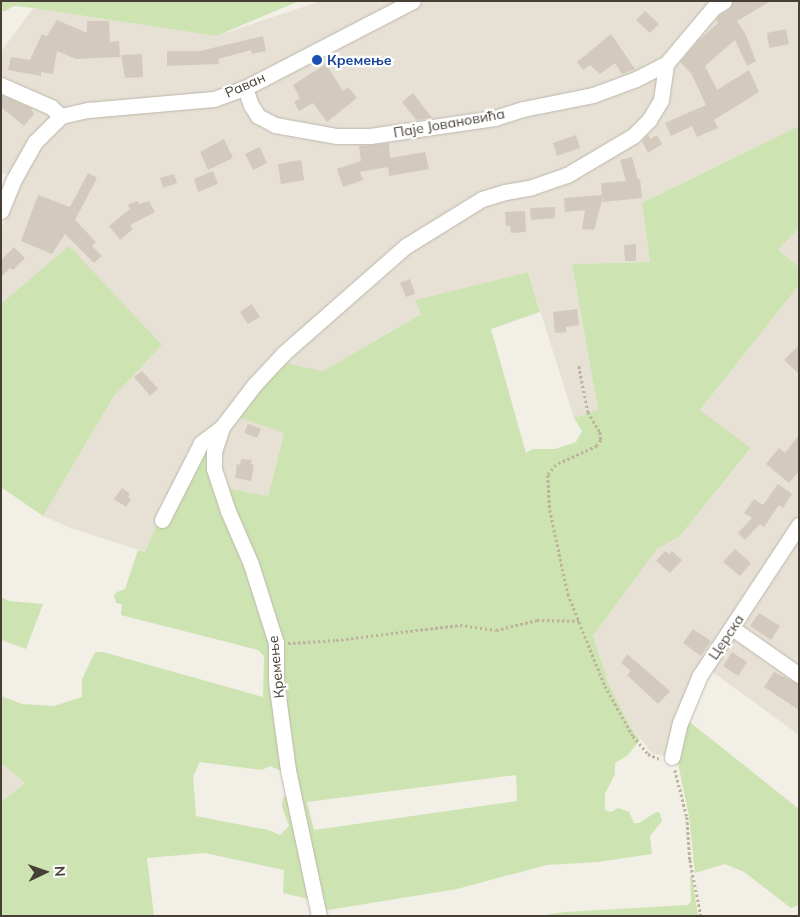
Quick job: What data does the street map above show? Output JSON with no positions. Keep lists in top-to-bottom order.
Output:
{
  "streets": {
    "street": [
      "Раван",
      "Паје Јовановића",
      "Церска",
      "Кремење"
    ]
  },
  "crossings": [
    ["Раван", "Паје Јовановића"],
    ["Паје Јовановића", "Кремење"]
  ],
  "places": ["Кремење"],
  "north": "right"
}
